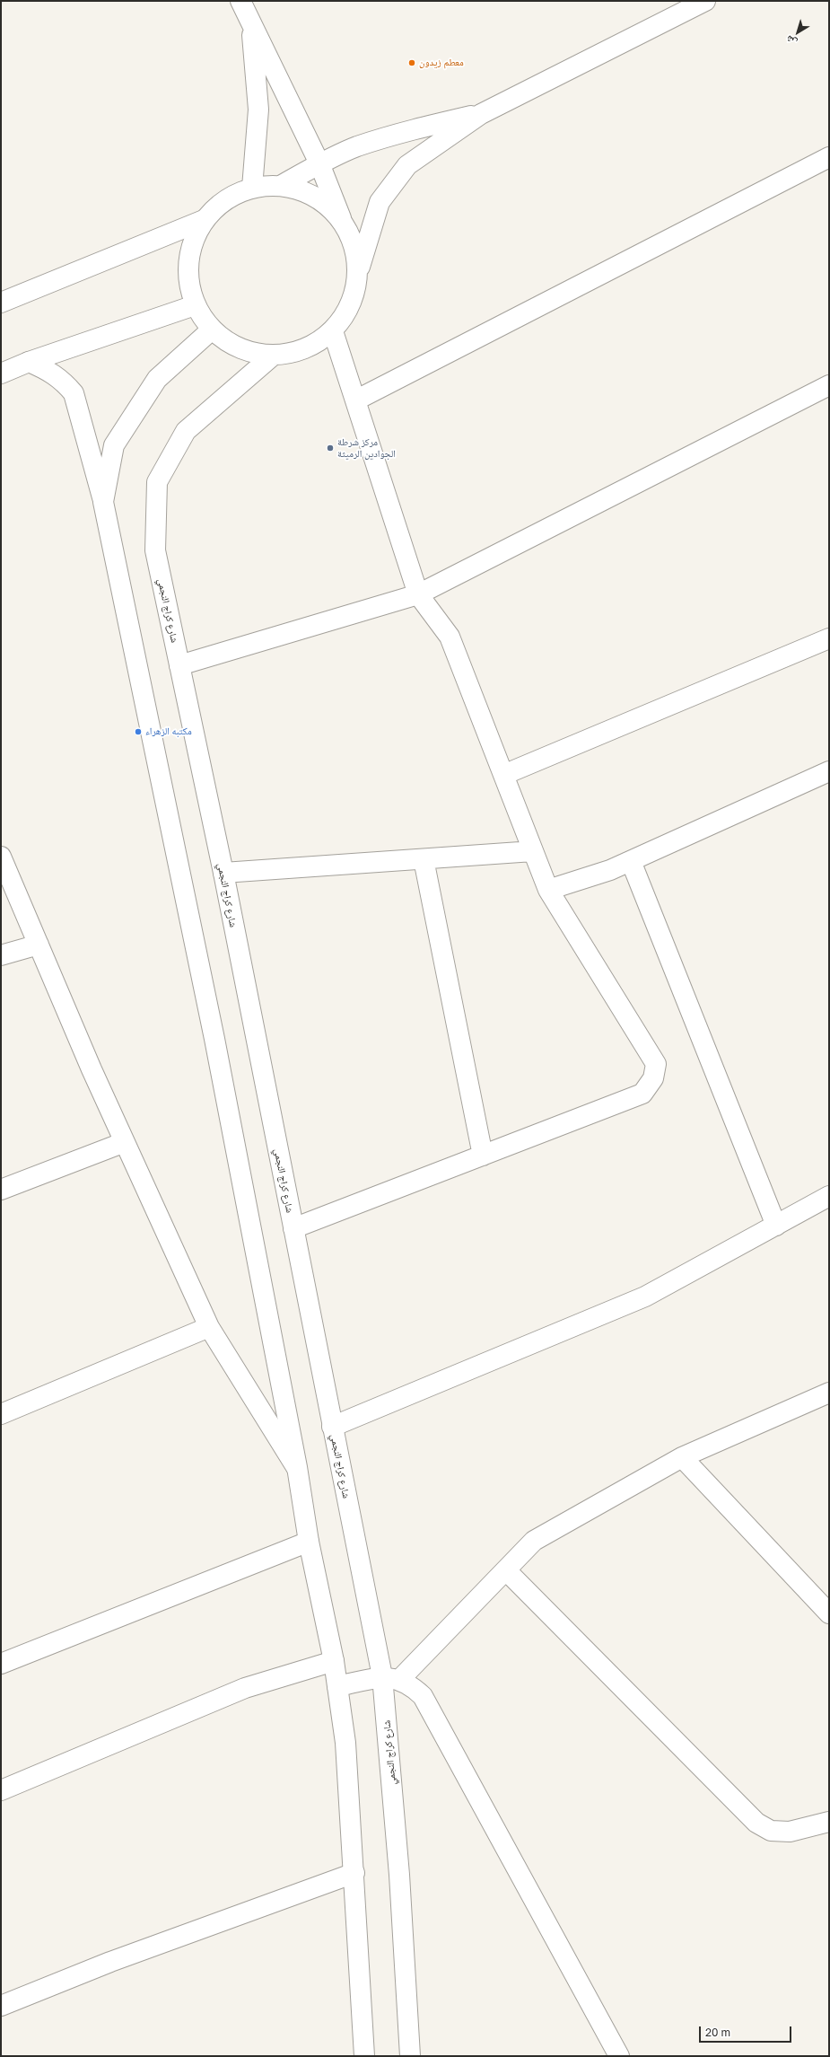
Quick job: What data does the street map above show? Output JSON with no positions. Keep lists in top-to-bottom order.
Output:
{
  "streets": {
    "street": ["شارع كراج النجمي"]
  },
  "places": ["معطم زيدون", "مركز شرطة الجوادين الرميثة", "مكتبه الزهراء"],
  "scale_bar": "20 m",
  "north": "bottom left"
}
